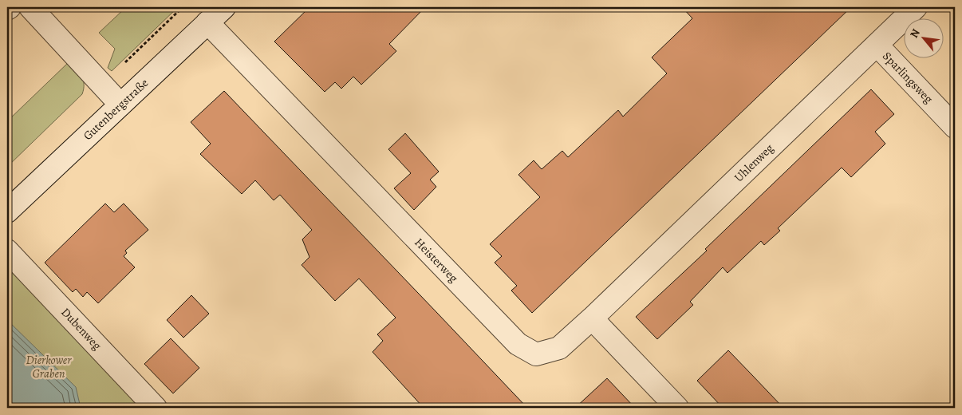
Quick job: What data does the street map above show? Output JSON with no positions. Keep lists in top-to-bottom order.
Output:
{
  "streets": {
    "street": [
      "Sparlingsweg",
      "Gutenbergstraße",
      "Uhlenweg",
      "Heisterweg",
      "Dubenweg"
    ]
  },
  "crossings": [
    ["Sparlingsweg", "Uhlenweg"],
    ["Gutenbergstraße", "Heisterweg"],
    ["Uhlenweg", "Heisterweg"]
  ],
  "parks": ["Dierkower Graben"],
  "north": "top left"
}
